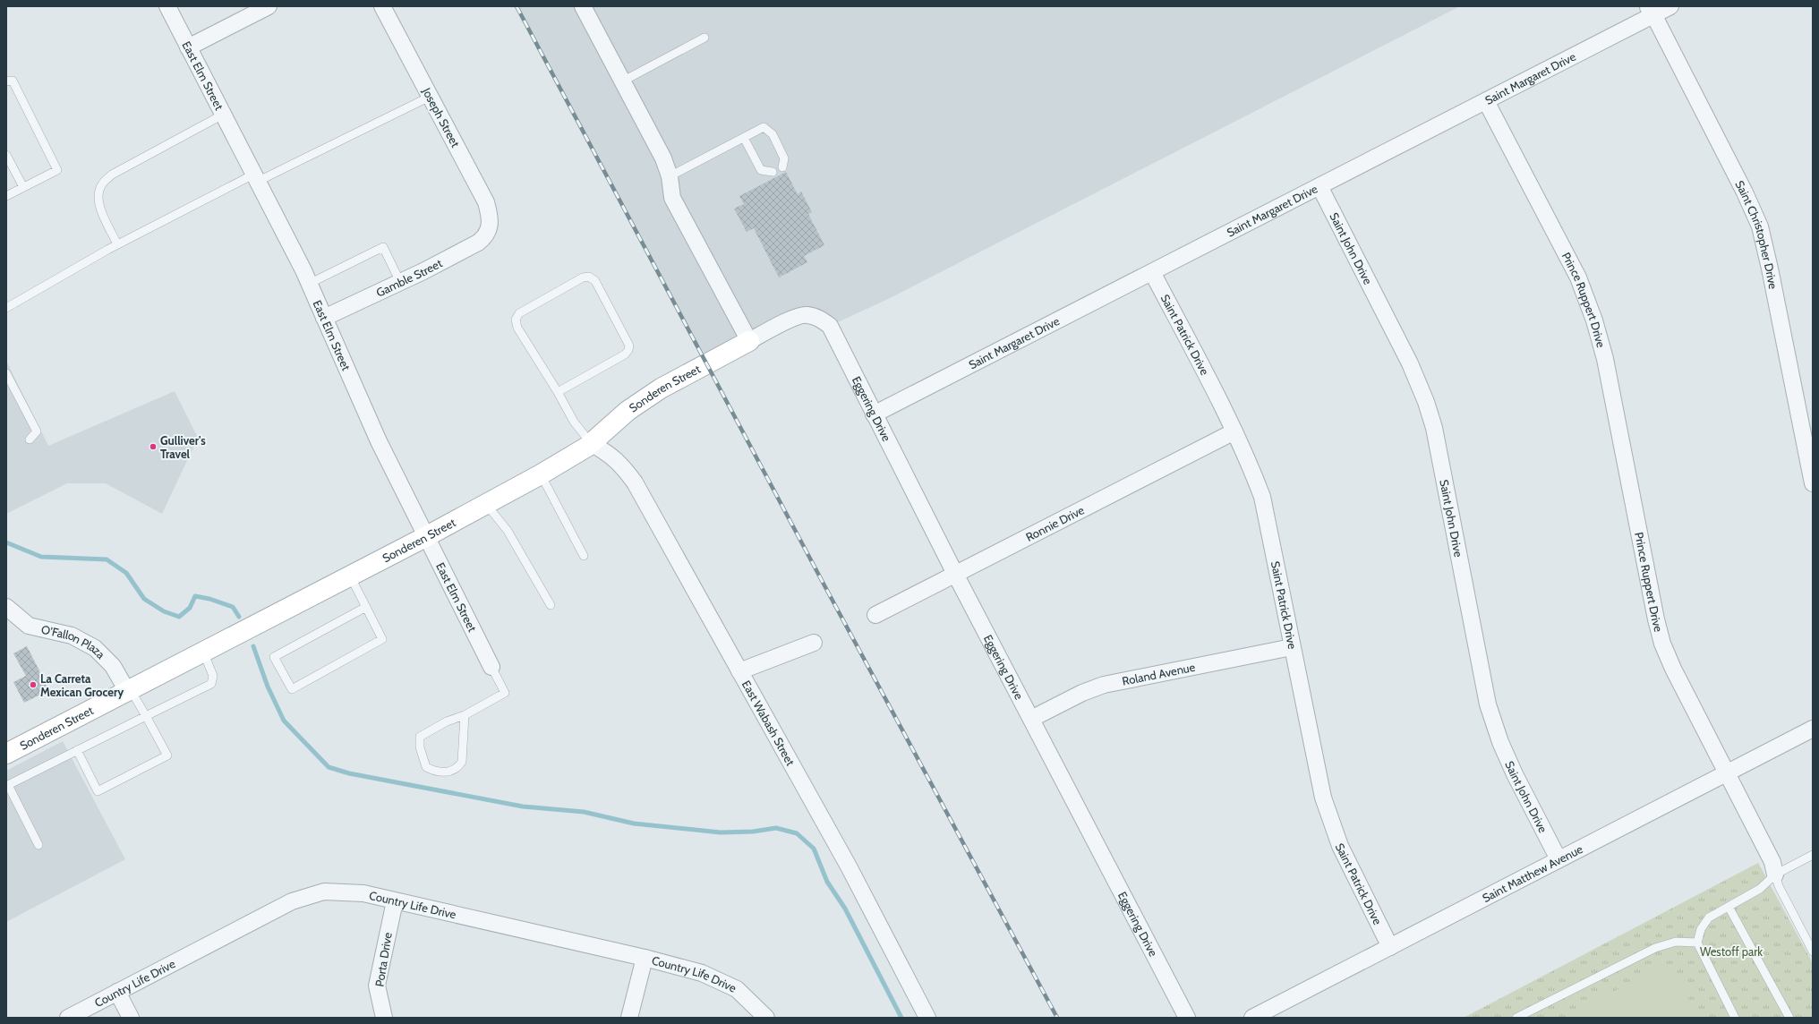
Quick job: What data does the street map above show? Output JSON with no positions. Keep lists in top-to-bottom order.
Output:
{
  "streets": {
    "street": [
      "East Elm Street",
      "Saint Margaret Drive",
      "Joseph Street",
      "Saint Christopher Drive",
      "Saint John Drive",
      "Gamble Street",
      "Prince Ruppert Drive",
      "Saint Patrick Drive",
      "Sonderen Street",
      "Eggering Drive",
      "Ronnie Drive",
      "O'Fallon Plaza",
      "Roland Avenue",
      "East Wabash Street",
      "Saint Matthew Avenue",
      "Country Life Drive",
      "Porta Drive"
    ]
  },
  "crossings": [
    ["East Elm Street", "Gamble Street"],
    ["East Elm Street", "Sonderen Street"],
    ["Saint Margaret Drive", "Saint Christopher Drive"],
    ["Saint Margaret Drive", "Saint John Drive"],
    ["Saint Margaret Drive", "Prince Ruppert Drive"],
    ["Saint Margaret Drive", "Saint Patrick Drive"],
    ["Saint Margaret Drive", "Eggering Drive"],
    ["Joseph Street", "Gamble Street"],
    ["Saint John Drive", "Saint Matthew Avenue"],
    ["Prince Ruppert Drive", "Saint Matthew Avenue"],
    ["Saint Patrick Drive", "Ronnie Drive"],
    ["Saint Patrick Drive", "Roland Avenue"],
    ["Saint Patrick Drive", "Saint Matthew Avenue"],
    ["Sonderen Street", "Eggering Drive"],
    ["Sonderen Street", "O'Fallon Plaza"],
    ["Sonderen Street", "East Wabash Street"],
    ["Eggering Drive", "Ronnie Drive"],
    ["Eggering Drive", "Roland Avenue"],
    ["Country Life Drive", "Porta Drive"]
  ],
  "parks": ["Westoff park"],
  "places": ["Gulliver's Travel", "La Carreta Mexican Grocery"]
}
